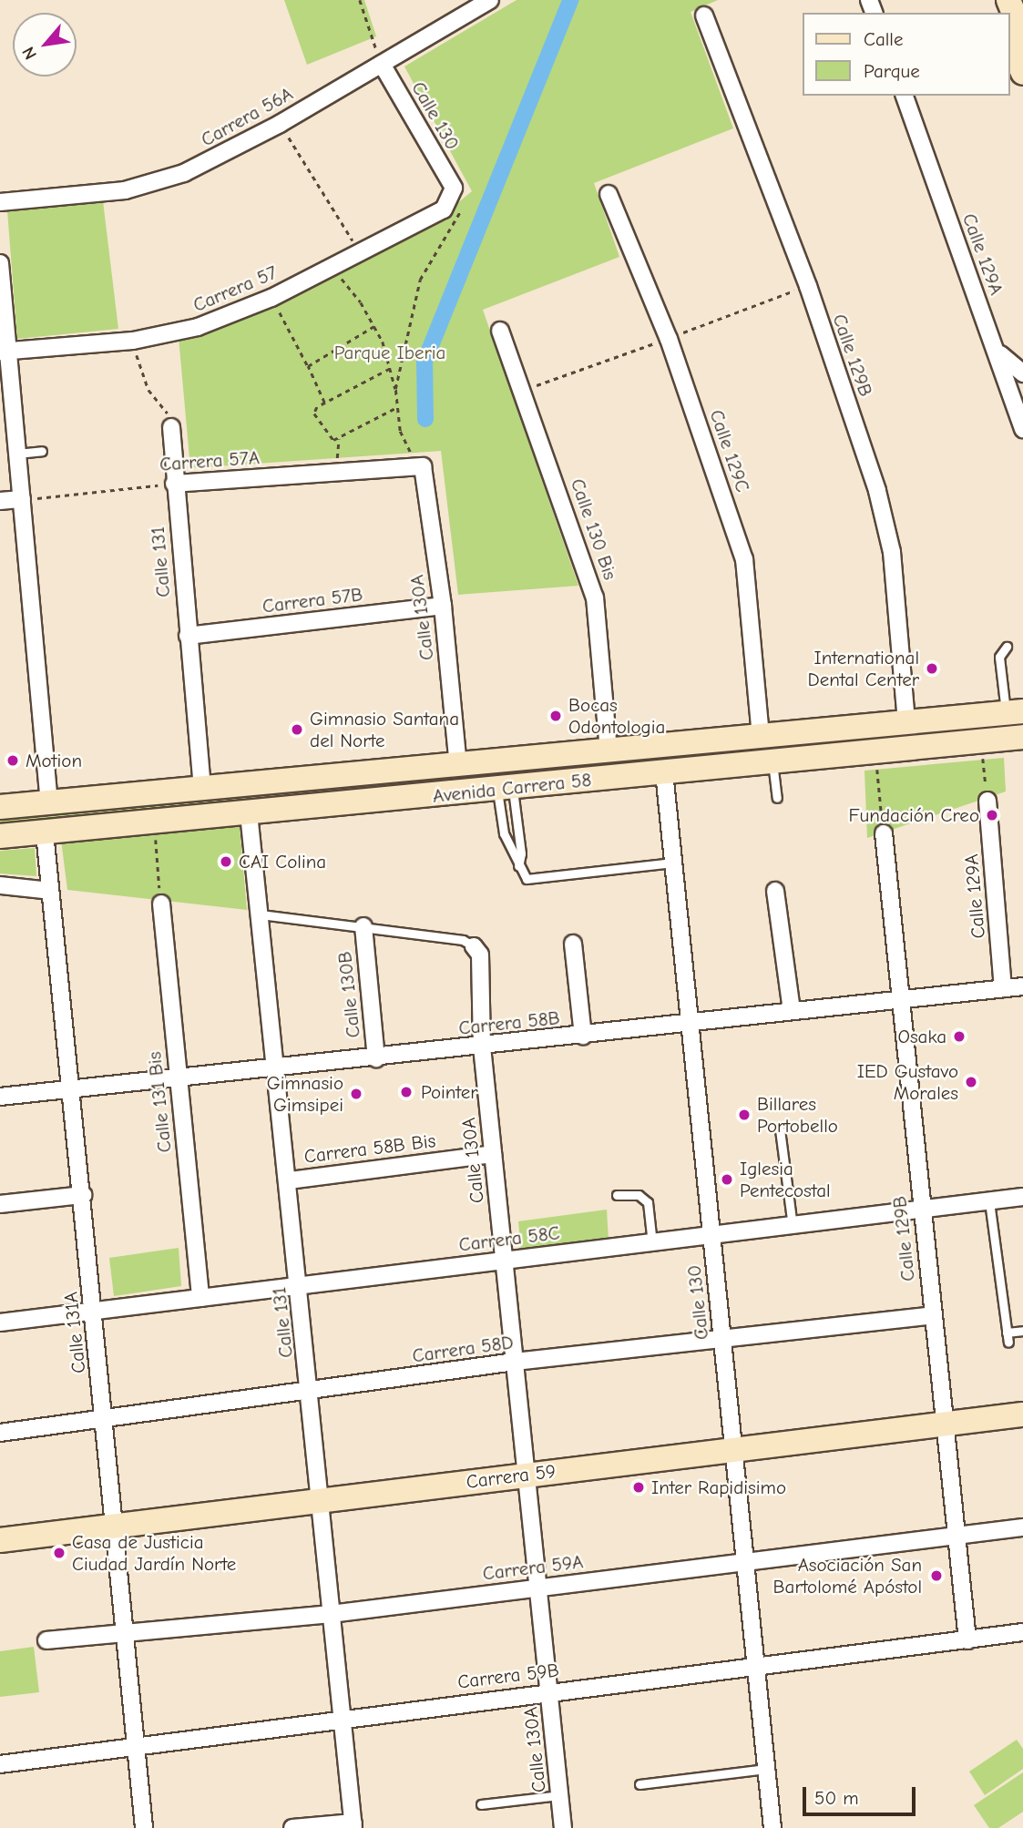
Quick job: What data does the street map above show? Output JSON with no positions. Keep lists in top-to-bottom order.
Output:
{
  "streets": {
    "main road": ["Avenida Carrera 58", "Carrera 59"],
    "street": [
      "Calle 130",
      "Carrera 56A",
      "Calle 129A",
      "Carrera 57",
      "Calle 129B",
      "Calle 129C",
      "Carrera 57A",
      "Calle 130 Bis",
      "Calle 131",
      "Carrera 57B",
      "Calle 130A",
      "Calle 130B",
      "Carrera 58B",
      "Calle 131 Bis",
      "Carrera 58B Bis",
      "Carrera 58C",
      "Calle 131A",
      "Carrera 58D",
      "Carrera 59A",
      "Carrera 59B"
    ]
  },
  "crossings": [
    ["Calle 130", "Carrera 56A"],
    ["Calle 130", "Carrera 57"],
    ["Calle 130", "Avenida Carrera 58"],
    ["Calle 130", "Carrera 58B"],
    ["Calle 130", "Carrera 58C"],
    ["Calle 130", "Carrera 58D"],
    ["Calle 130", "Carrera 59"],
    ["Calle 130", "Carrera 59A"],
    ["Calle 130", "Carrera 59B"],
    ["Calle 129A", "Carrera 58B"],
    ["Calle 129B", "Avenida Carrera 58"],
    ["Calle 129B", "Carrera 58B"],
    ["Calle 129B", "Carrera 58C"],
    ["Calle 129B", "Carrera 58D"],
    ["Calle 129B", "Carrera 59"],
    ["Calle 129B", "Carrera 59A"],
    ["Calle 129B", "Carrera 59B"],
    ["Calle 129C", "Avenida Carrera 58"],
    ["Carrera 57A", "Calle 131"],
    ["Carrera 57A", "Calle 130A"],
    ["Calle 130 Bis", "Avenida Carrera 58"],
    ["Calle 131", "Carrera 57B"],
    ["Calle 131", "Avenida Carrera 58"],
    ["Calle 131", "Carrera 58B"],
    ["Calle 131", "Carrera 58B Bis"],
    ["Calle 131", "Carrera 58C"],
    ["Calle 131", "Carrera 58D"],
    ["Calle 131", "Carrera 59"],
    ["Calle 131", "Carrera 59A"],
    ["Calle 131", "Carrera 59B"],
    ["Carrera 57B", "Calle 130A"],
    ["Calle 130A", "Avenida Carrera 58"],
    ["Calle 130A", "Carrera 58B"],
    ["Calle 130A", "Carrera 58B Bis"],
    ["Calle 130A", "Carrera 58C"],
    ["Calle 130A", "Carrera 58D"],
    ["Calle 130A", "Carrera 59"],
    ["Calle 130A", "Carrera 59A"],
    ["Calle 130A", "Carrera 59B"],
    ["Avenida Carrera 58", "Calle 131A"],
    ["Calle 130B", "Carrera 58B"],
    ["Carrera 58B", "Calle 131 Bis"],
    ["Carrera 58B", "Calle 131A"],
    ["Calle 131 Bis", "Carrera 58C"],
    ["Carrera 58C", "Calle 131A"],
    ["Calle 131A", "Carrera 58D"],
    ["Calle 131A", "Carrera 59"],
    ["Calle 131A", "Carrera 59A"],
    ["Calle 131A", "Carrera 59B"]
  ],
  "parks": ["Parque Iberia"],
  "places": [
    "International Dental Center",
    "Bocas Odontologia",
    "Gimnasio Santana del Norte",
    "Motion",
    "Fundación Creo",
    "CAI Colina",
    "Osaka",
    "IED Gustavo Morales",
    "Pointer",
    "Gimnasio Gimsipei",
    "Billares Portobello",
    "Iglesia Pentecostal",
    "Inter Rapidisimo",
    "Casa de Justicia Ciudad Jardín Norte",
    "Asociación San Bartolomé Apóstol"
  ],
  "legend": ["Calle", "Parque"],
  "scale_bar": "50 m",
  "north": "bottom left"
}
